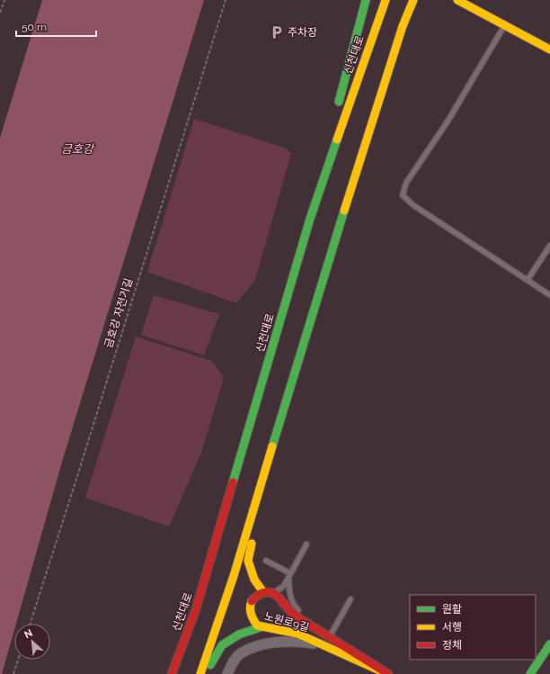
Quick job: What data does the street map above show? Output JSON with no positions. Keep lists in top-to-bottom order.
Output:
{
  "streets": {
    "main road": ["신천대로", "노원로9길"],
    "path": ["금호강 자전거길"]
  },
  "water": ["금호강"],
  "places": {
    "parking": ["주차장"]
  },
  "legend": ["원활", "서행", "정체"],
  "scale_bar": "50 m",
  "north": "top left"
}
